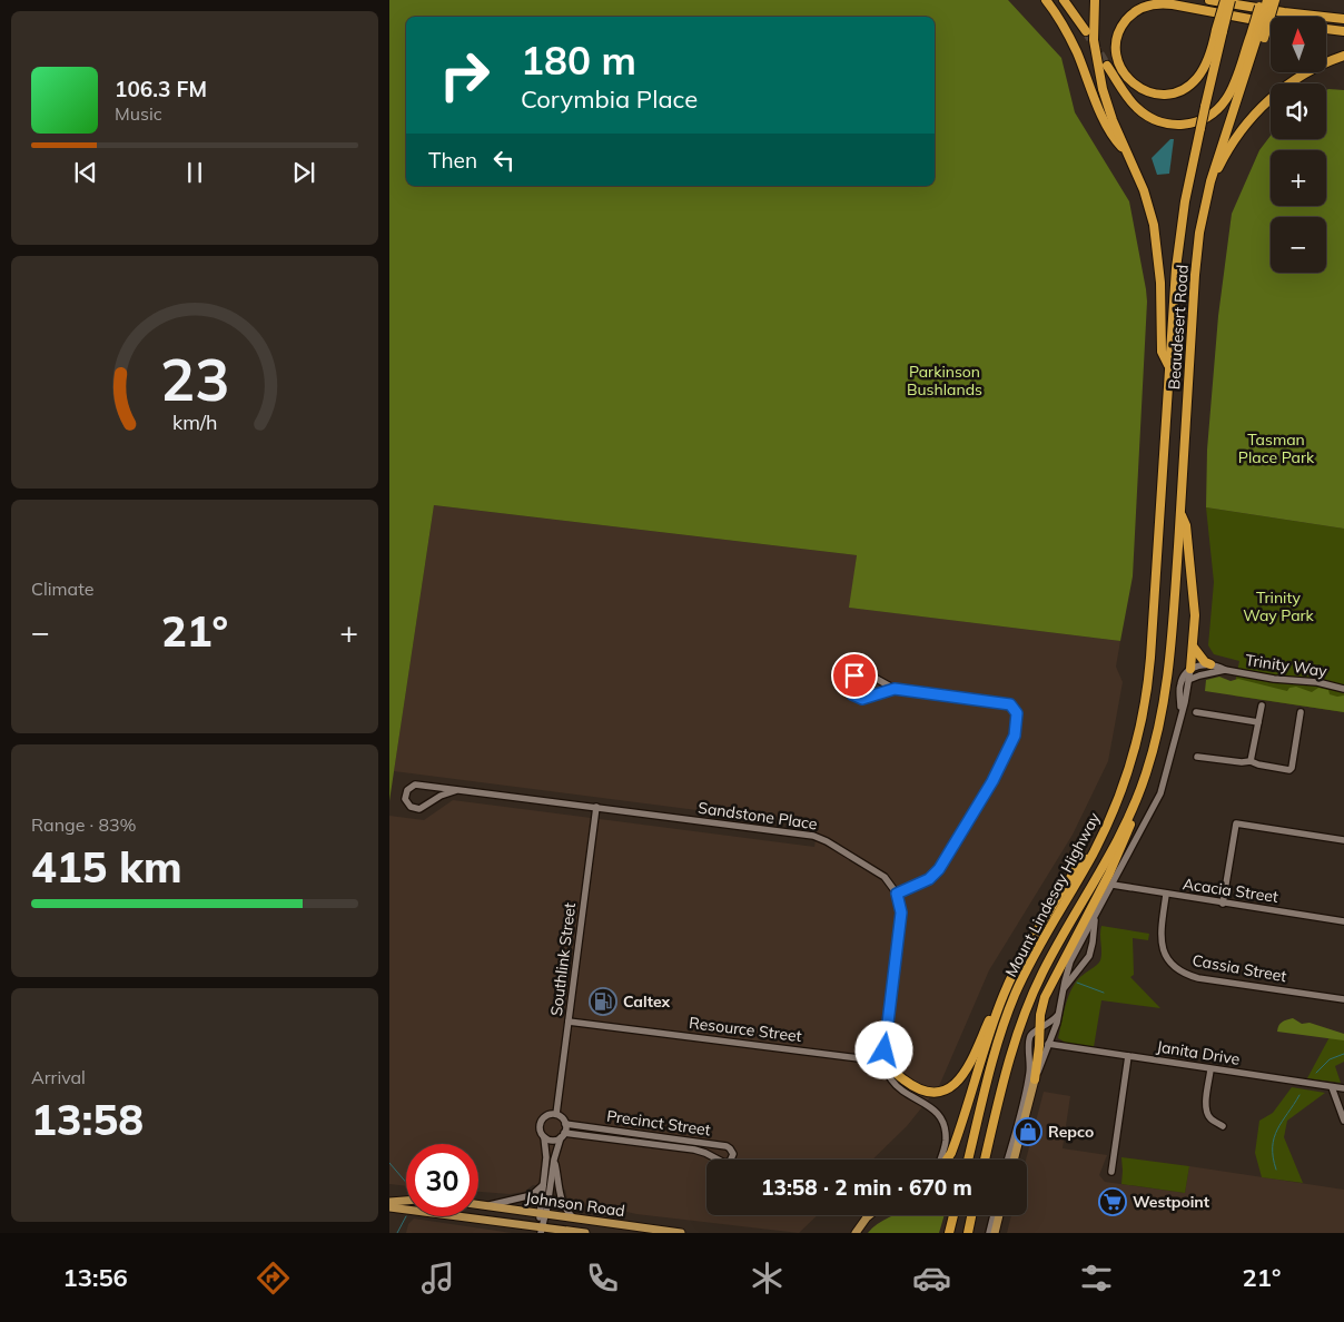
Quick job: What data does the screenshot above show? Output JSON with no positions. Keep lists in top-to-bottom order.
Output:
{
  "streets": {
    "highway": ["Beaudesert Road", "Mount Lindesay Highway"],
    "main road": ["Johnson Road"],
    "street": [
      "Trinity Way",
      "Sandstone Place",
      "Acacia Street",
      "Southlink Street",
      "Cassia Street",
      "Resource Street",
      "Janita Drive",
      "Precinct Street"
    ]
  },
  "crossings": [
    ["Beaudesert Road", "Mount Lindesay Highway"],
    ["Sandstone Place", "Southlink Street"],
    ["Acacia Street", "Cassia Street"],
    ["Southlink Street", "Resource Street"],
    ["Southlink Street", "Precinct Street"]
  ],
  "parks": ["Parkinson Bushlands", "Tasman Place Park", "Trinity Way Park"],
  "places": {
    "fuel station": ["Caltex"],
    "shop": ["Repco"],
    "supermarket": ["Westpoint"]
  },
  "north": "top",
  "page": {
    "map_buttons": ["+", "−"],
    "turn": ["180 m", "Corymbia Place"],
    "song": ["106.3 FM", "Music"],
    "then": "Then",
    "tile": [
      "Climate",
      ["Range · 83%", "415 km"],
      ["Arrival", "13:58"]
    ],
    "heat": ["−", "21°", "+"],
    "limit": "30",
    "trip": "13:58 · 2 min · 670 m",
    "tabs": ["13:56", "21°"],
    "gauge": ["23", "km/h"]
  }
}
